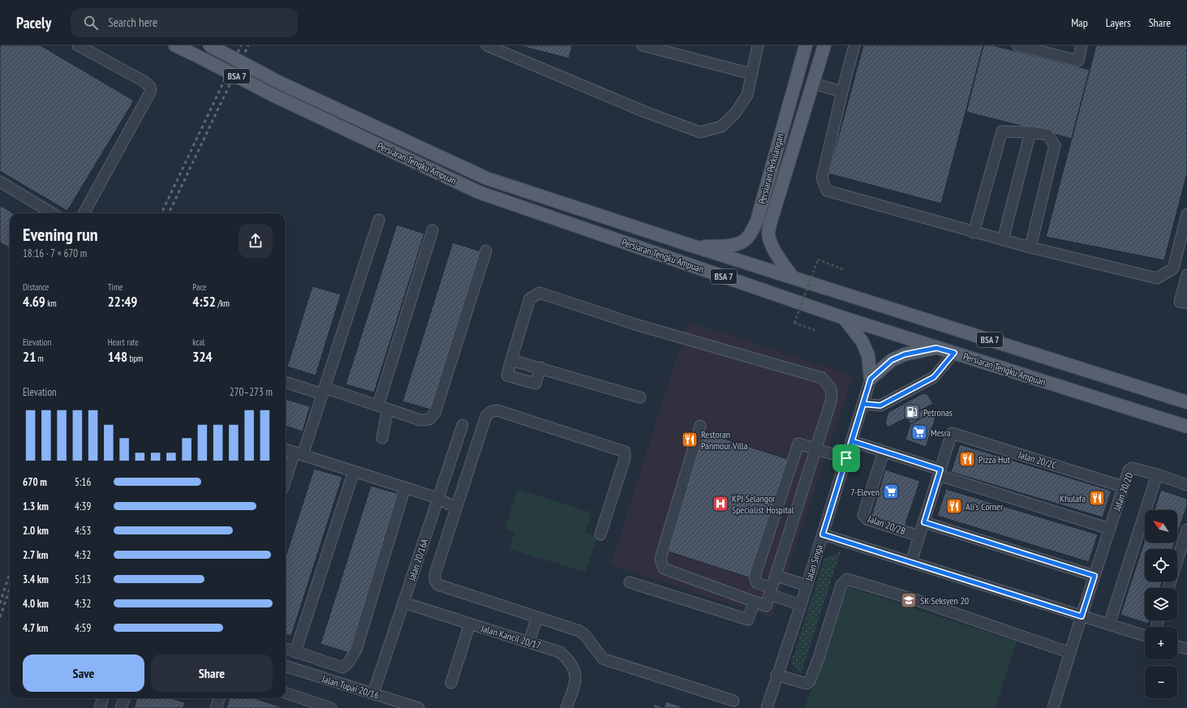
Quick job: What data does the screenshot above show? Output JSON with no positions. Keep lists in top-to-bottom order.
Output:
{
  "streets": {
    "main road": ["BSA 7", "Persiaran Tengku Ampuan", "Persiaran Perkilangan"],
    "street": [
      "Jalan 20/2C",
      "Jalan 20/2D",
      "Jalan 20/2B",
      "Jalan 20/16A",
      "Jalan Singa",
      "Jalan Kancil 20/17",
      "Jalan Tupai 20/16"
    ]
  },
  "crossings": [
    ["Persiaran Tengku Ampuan", "Persiaran Perkilangan"],
    ["Jalan 20/2C", "Jalan 20/2D"],
    ["Jalan 20/16A", "Jalan Kancil 20/17"],
    ["Jalan 20/16A", "Jalan Tupai 20/16"]
  ],
  "places": {
    "fuel station": ["Petronas"],
    "supermarket": ["Mesra", "7-Eleven"],
    "restaurant": [
      "Restoran Panmour Villa",
      "Pizza Hut",
      "Khulafa",
      "Ali's Corner"
    ],
    "hospital": ["KPJ Selangor Specialist Hospital"],
    "school or university": ["SK Seksyen 20"]
  },
  "north": "top left",
  "page": {
    "header": "Pacely",
    "search": "Search here",
    "nav": ["Map", "Layers", "Share"],
    "heading": ["Evening run", "18:16 · 7 × 670 m"],
    "stats": [
      ["Distance", "4.69 km"],
      ["Time", "22:49"],
      ["Pace", "4:52 /km"],
      ["Elevation", "21 m"],
      ["Heart rate", "148 bpm"],
      ["kcal", "324"]
    ],
    "chart": ["Elevation", "270–273 m"],
    "list": [
      {
        "name": "670 m",
        "note": "5:16"
      },
      {
        "name": "1.3 km",
        "note": "4:39"
      },
      {
        "name": "2.0 km",
        "note": "4:53"
      },
      {
        "name": "2.7 km",
        "note": "4:32"
      },
      {
        "name": "3.4 km",
        "note": "5:13"
      },
      {
        "name": "4.0 km",
        "note": "4:32"
      },
      {
        "name": "4.7 km",
        "note": "4:59"
      }
    ],
    "map_buttons": ["+", "−"],
    "buttons": ["Save", "Share"]
  }
}
